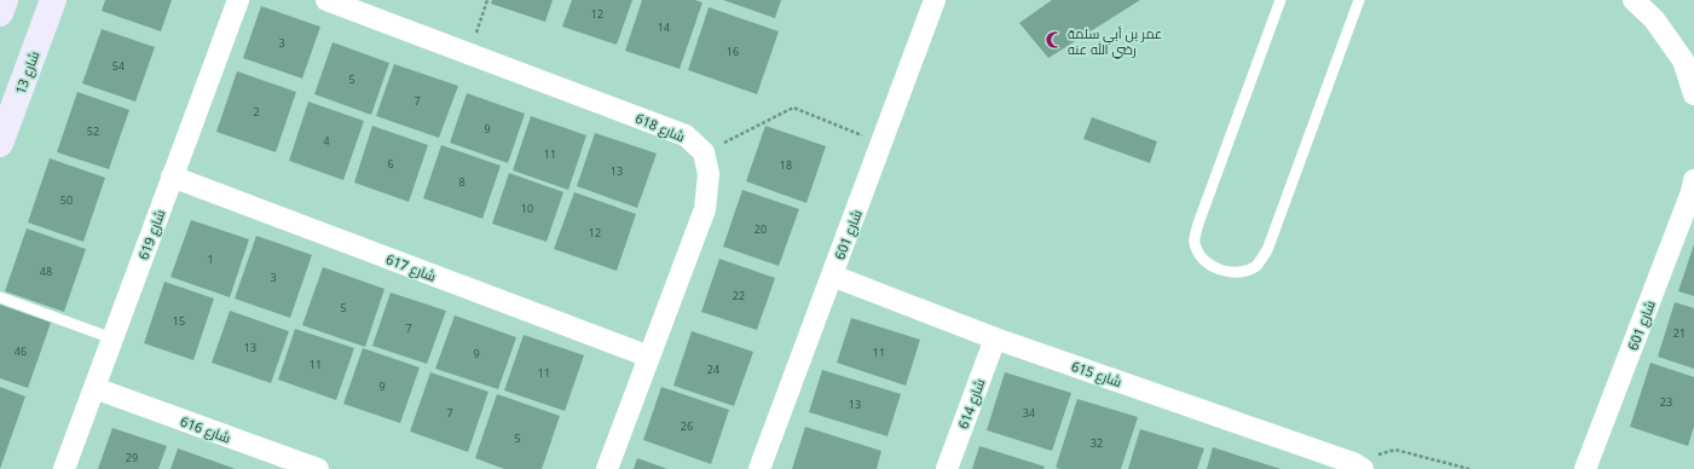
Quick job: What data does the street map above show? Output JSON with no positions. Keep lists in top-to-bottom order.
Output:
{
  "streets": {
    "street": [
      "شارع 13",
      "شارع 618",
      "شارع 619",
      "شارع 601",
      "شارع 617",
      "شارع 615",
      "شارع 614",
      "شارع 616"
    ]
  },
  "crossings": [
    ["شارع 619", "شارع 617"],
    ["شارع 619", "شارع 616"],
    ["شارع 601", "شارع 615"],
    ["شارع 615", "شارع 614"]
  ],
  "places": {
    "mosque": ["عمر بن أبي سلمة رضي الله عنه"]
  },
  "house_numbers": [
    "12",
    "14",
    "3",
    "16",
    "54",
    "5",
    "7",
    "2",
    "9",
    "52",
    "4",
    "11",
    "6",
    "18",
    "13",
    "8",
    "50",
    "10",
    "20",
    "12",
    "1",
    "48",
    "3",
    "22",
    "5",
    "15",
    "7",
    "21",
    "13",
    "46",
    "11",
    "9",
    "11",
    "24",
    "11",
    "9",
    "23",
    "13",
    "7",
    "34",
    "26",
    "5",
    "32",
    "29"
  ]
}
